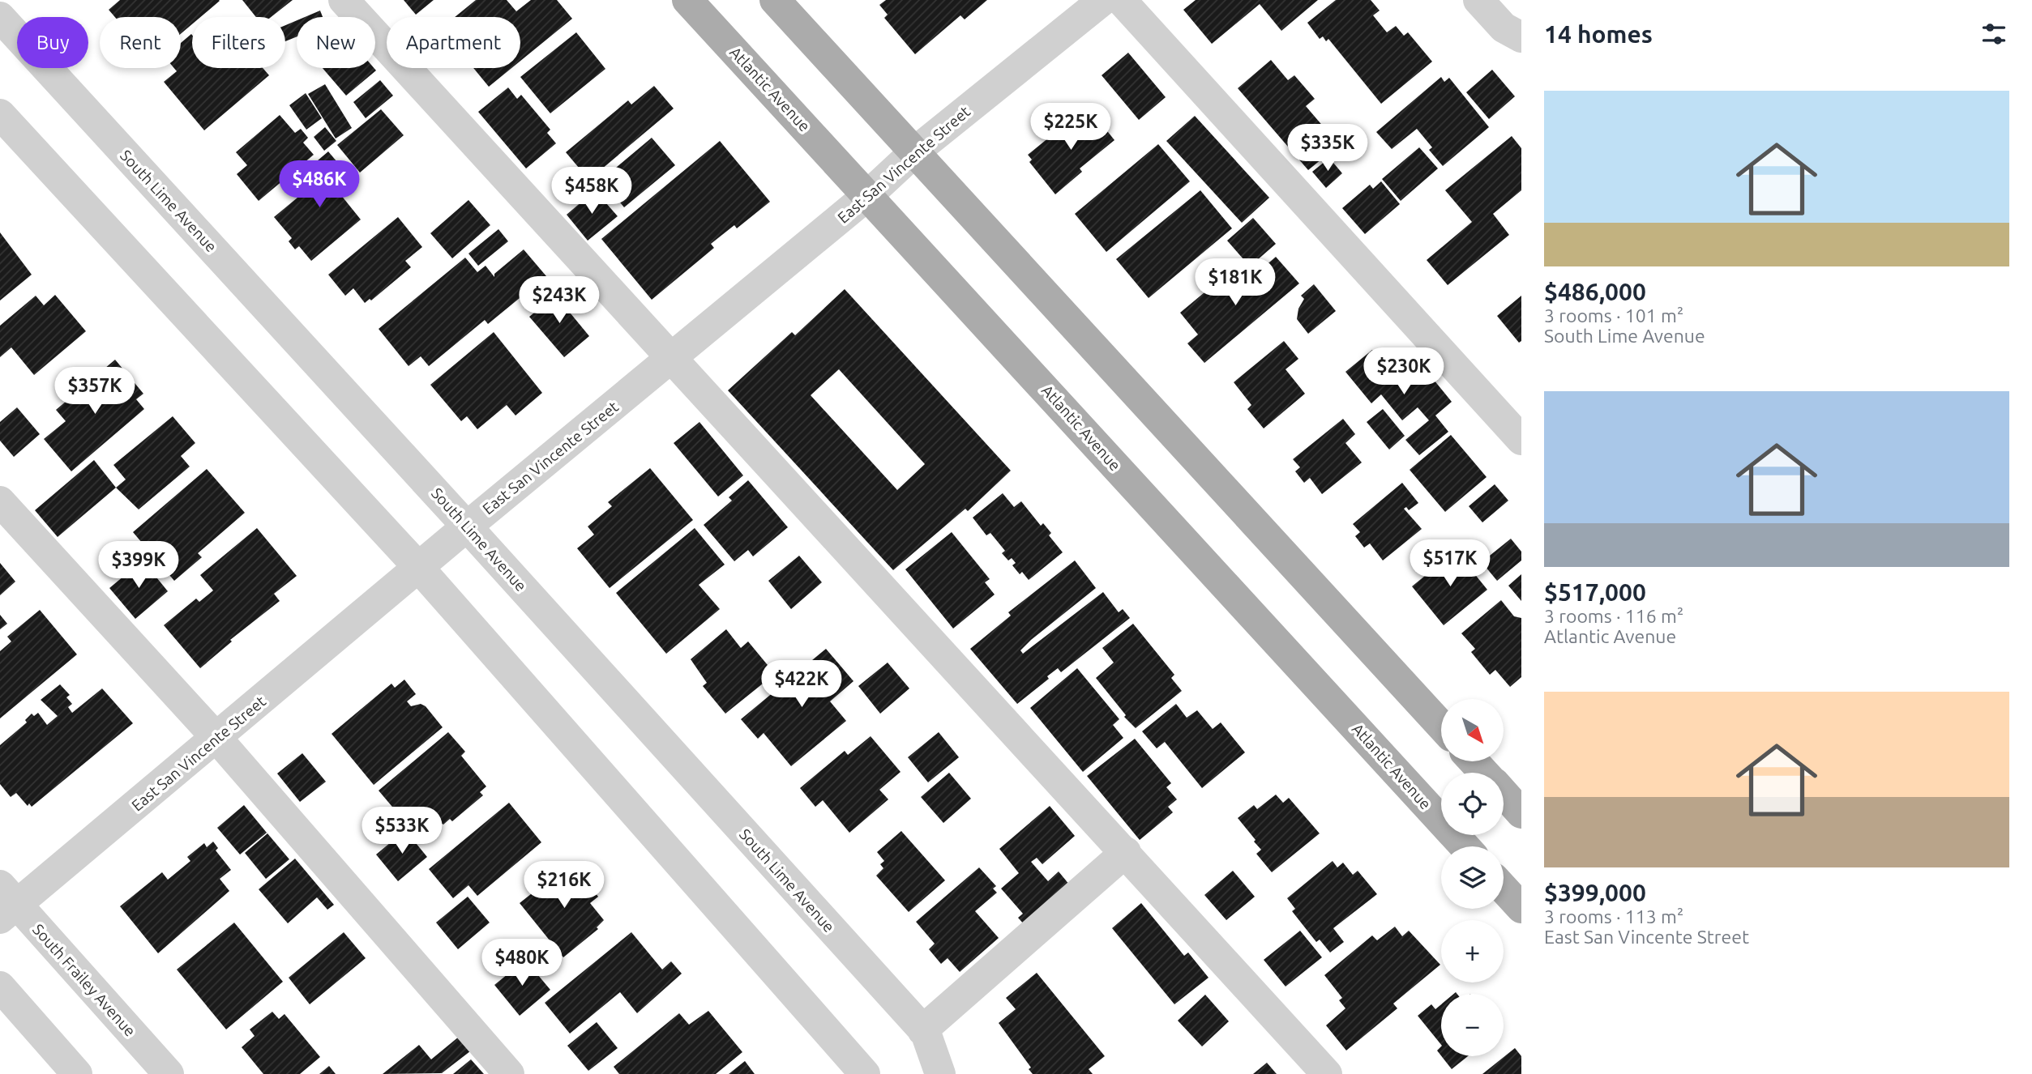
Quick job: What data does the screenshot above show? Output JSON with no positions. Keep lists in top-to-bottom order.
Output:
{
  "streets": {
    "main road": ["Atlantic Avenue"],
    "street": ["East San Vincente Street", "South Lime Avenue", "South Frailey Avenue"]
  },
  "crossings": [
    ["Atlantic Avenue", "East San Vincente Street"],
    ["East San Vincente Street", "South Lime Avenue"],
    ["East San Vincente Street", "South Frailey Avenue"]
  ],
  "north": "bottom right",
  "page": {
    "heading": "14 homes",
    "chip": [
      "Buy",
      "Rent",
      "Filters",
      "New",
      "Apartment"
    ],
    "list": [
      {
        "name": "$486,000",
        "note": "3 rooms · 101 m² · South Lime Avenue"
      },
      {
        "name": "$517,000",
        "note": "3 rooms · 116 m² · Atlantic Avenue"
      },
      {
        "name": "$399,000",
        "note": "3 rooms · 113 m² · East San Vincente Street"
      }
    ],
    "price": [
      "$225K",
      "$335K",
      "$486K",
      "$458K",
      "$181K",
      "$243K",
      "$230K",
      "$357K",
      "$517K",
      "$399K",
      "$422K",
      "$533K",
      "$216K",
      "$480K"
    ],
    "map_buttons": ["+", "−"]
  }
}
